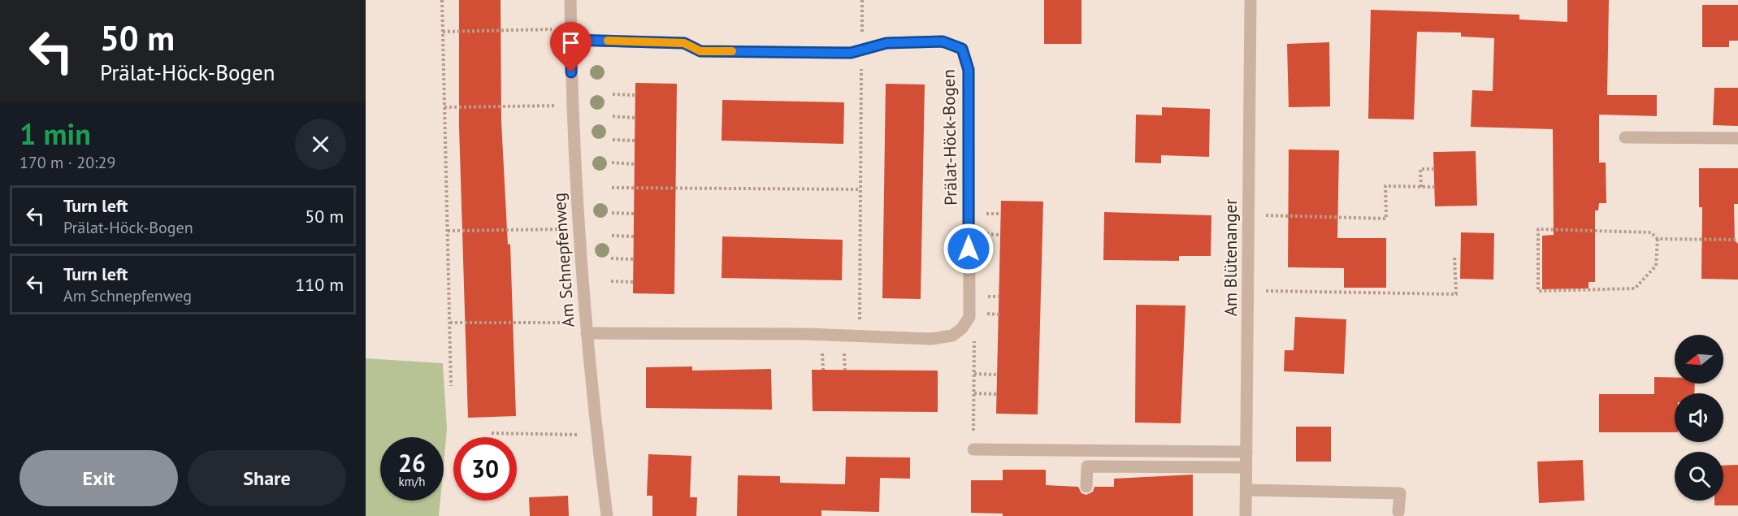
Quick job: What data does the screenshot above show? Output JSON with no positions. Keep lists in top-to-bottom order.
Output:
{
  "streets": {
    "street": ["Prälat-Höck-Bogen", "Am Blütenanger", "Am Schnepfenweg"]
  },
  "crossings": [
    ["Prälat-Höck-Bogen", "Am Schnepfenweg"]
  ],
  "north": "left",
  "page": {
    "turn": ["50 m", "Prälat-Höck-Bogen"],
    "heading": ["1 min", "170 m · 20:29"],
    "list": [
      {
        "name": "Turn left",
        "note": "Prälat-Höck-Bogen",
        "value": "50 m"
      },
      {
        "name": "Turn left",
        "note": "Am Schnepfenweg",
        "value": "110 m"
      }
    ],
    "speed": "26 km/h",
    "limit": "30",
    "buttons": ["Exit", "Share"]
  }
}
